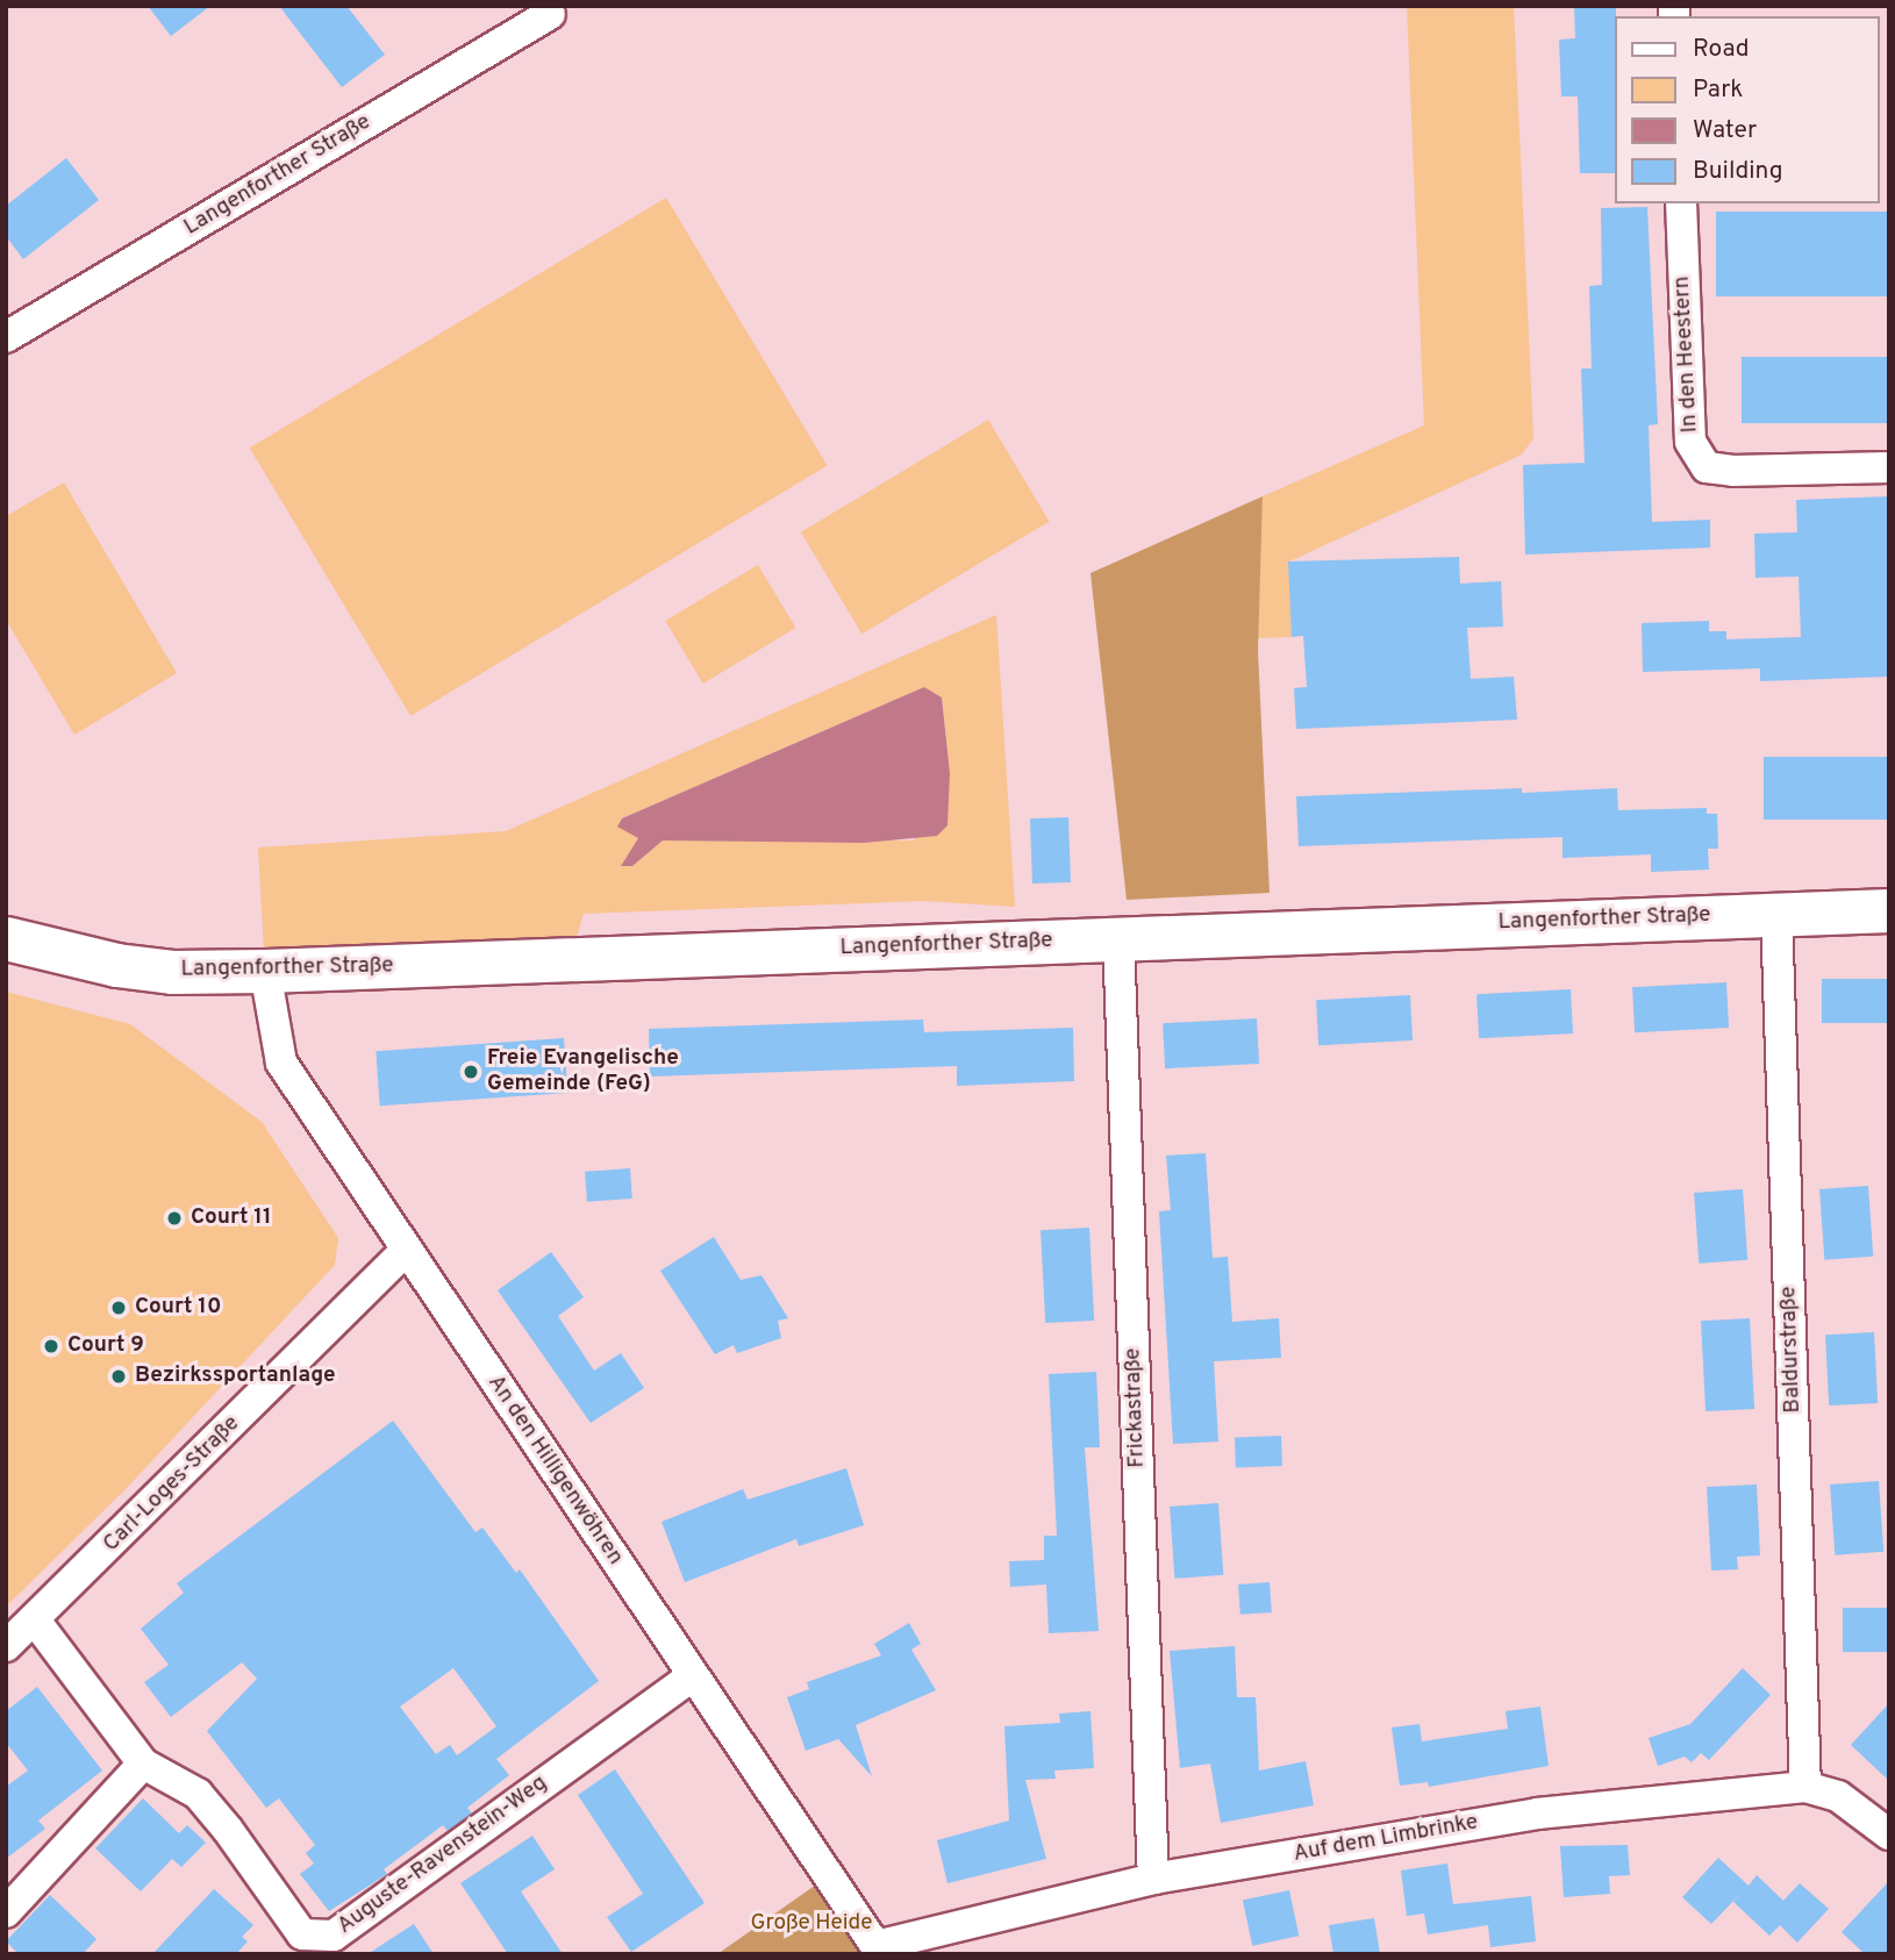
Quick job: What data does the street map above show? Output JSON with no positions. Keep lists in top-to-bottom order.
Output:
{
  "streets": {
    "main road": ["Langenforther Straße"],
    "street": [
      "In den Heestern",
      "Baldurstraße",
      "Frickastraße",
      "An den Hilligenwöhren",
      "Carl-Loges-Straße",
      "Auf dem Limbrinke",
      "Auguste-Ravenstein-Weg"
    ]
  },
  "crossings": [
    ["Langenforther Straße", "Baldurstraße"],
    ["Langenforther Straße", "Frickastraße"],
    ["Langenforther Straße", "An den Hilligenwöhren"],
    ["Baldurstraße", "Auf dem Limbrinke"],
    ["Frickastraße", "Auf dem Limbrinke"],
    ["An den Hilligenwöhren", "Carl-Loges-Straße"],
    ["An den Hilligenwöhren", "Auf dem Limbrinke"],
    ["An den Hilligenwöhren", "Auguste-Ravenstein-Weg"],
    ["Carl-Loges-Straße", "Auguste-Ravenstein-Weg"]
  ],
  "parks": ["Große Heide"],
  "places": [
    "Freie Evangelische Gemeinde (FeG)",
    "Court 11",
    "Court 10",
    "Court 9",
    "Bezirkssportanlage"
  ],
  "legend": [
    "Road",
    "Park",
    "Water",
    "Building"
  ]
}
